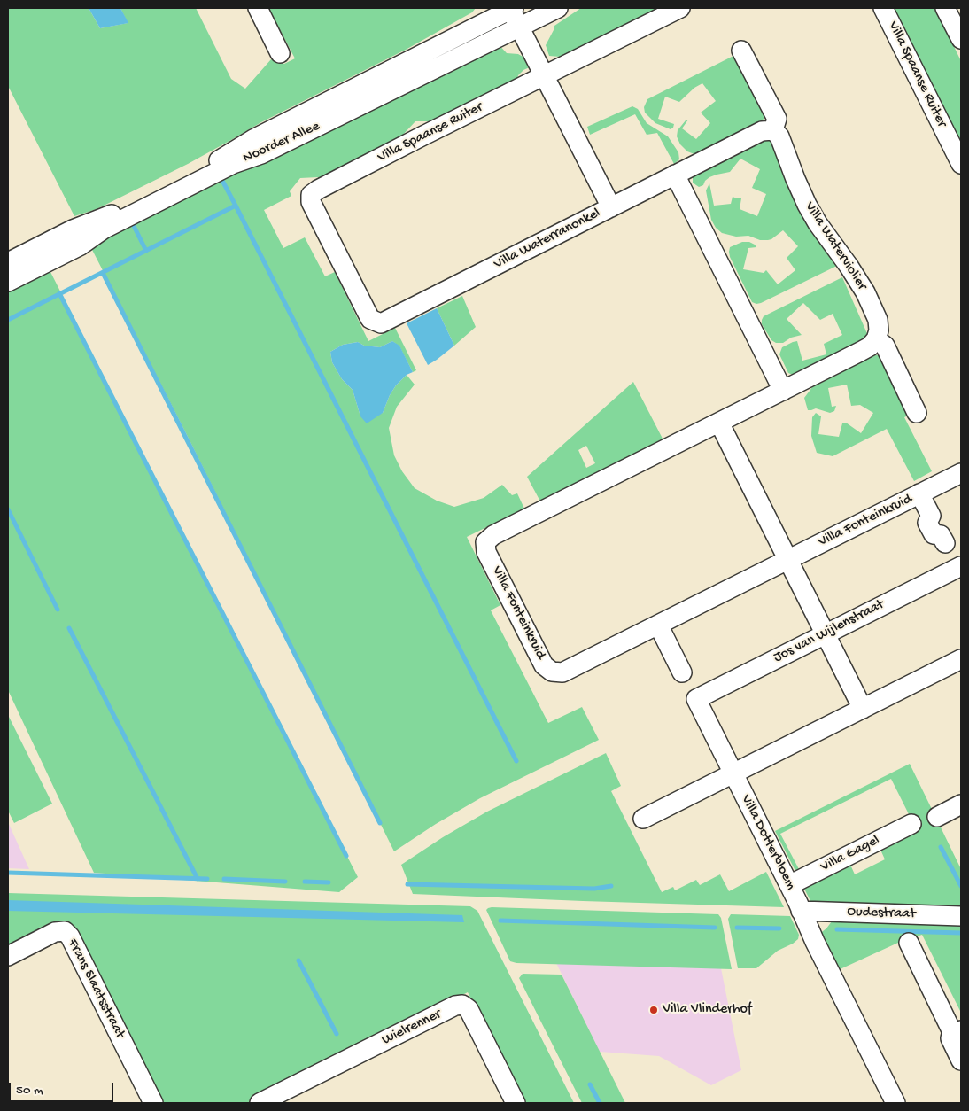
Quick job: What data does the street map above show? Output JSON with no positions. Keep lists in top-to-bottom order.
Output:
{
  "streets": {
    "street": [
      "Villa Spaanse Ruiter",
      "Noorder Allee",
      "Villa Waterranonkel",
      "Villa Waterviolier",
      "Villa Fonteinkruid",
      "Jos van Wijlenstraat",
      "Villa Dotterbloem",
      "Villa Gagel",
      "Oudestraat",
      "Frans Slaatsstraat",
      "Wielrenner"
    ]
  },
  "crossings": [
    ["Villa Spaanse Ruiter", "Villa Waterranonkel"],
    ["Noorder Allee", "Villa Waterranonkel"],
    ["Jos van Wijlenstraat", "Villa Dotterbloem"],
    ["Villa Dotterbloem", "Villa Gagel"],
    ["Villa Dotterbloem", "Oudestraat"]
  ],
  "places": ["Villa Vlinderhof"],
  "scale_bar": "50 m"
}
